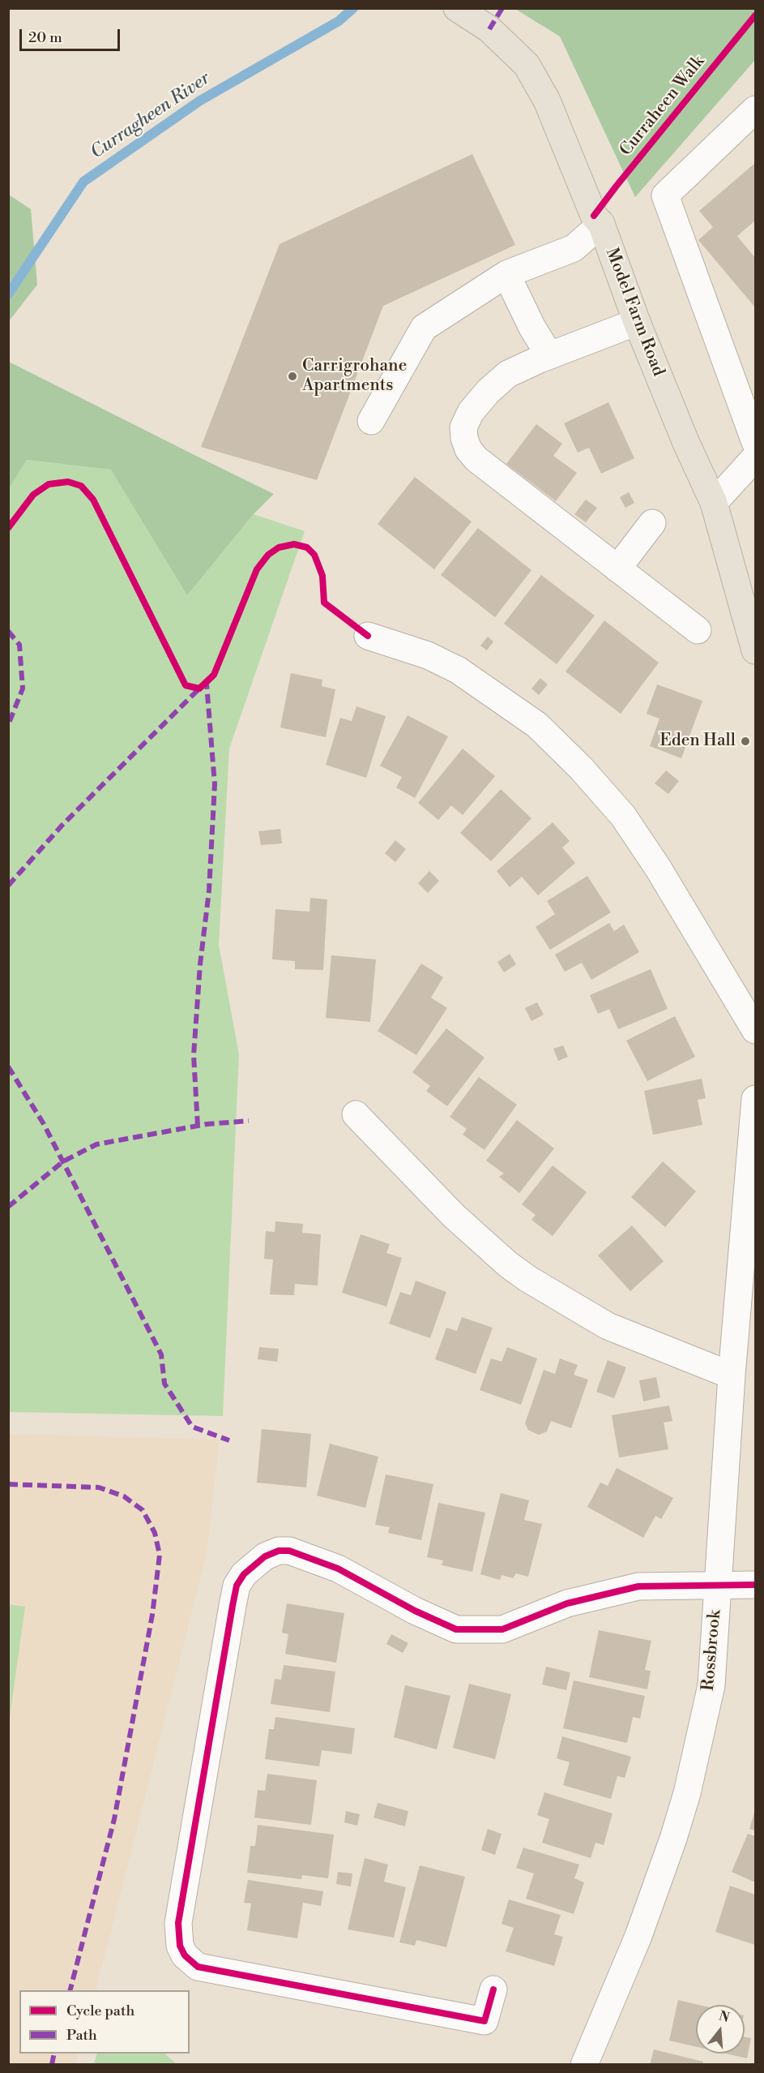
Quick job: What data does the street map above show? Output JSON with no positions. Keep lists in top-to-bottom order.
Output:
{
  "streets": {
    "main road": ["Model Farm Road"],
    "street": ["Rossbrook"],
    "cycle path": ["Curraheen Walk"]
  },
  "water": ["Curragheen River"],
  "places": ["Carrigrohane Apartments", "Eden Hall"],
  "legend": ["Cycle path", "Path"],
  "scale_bar": "20 m",
  "north": "top"
}
